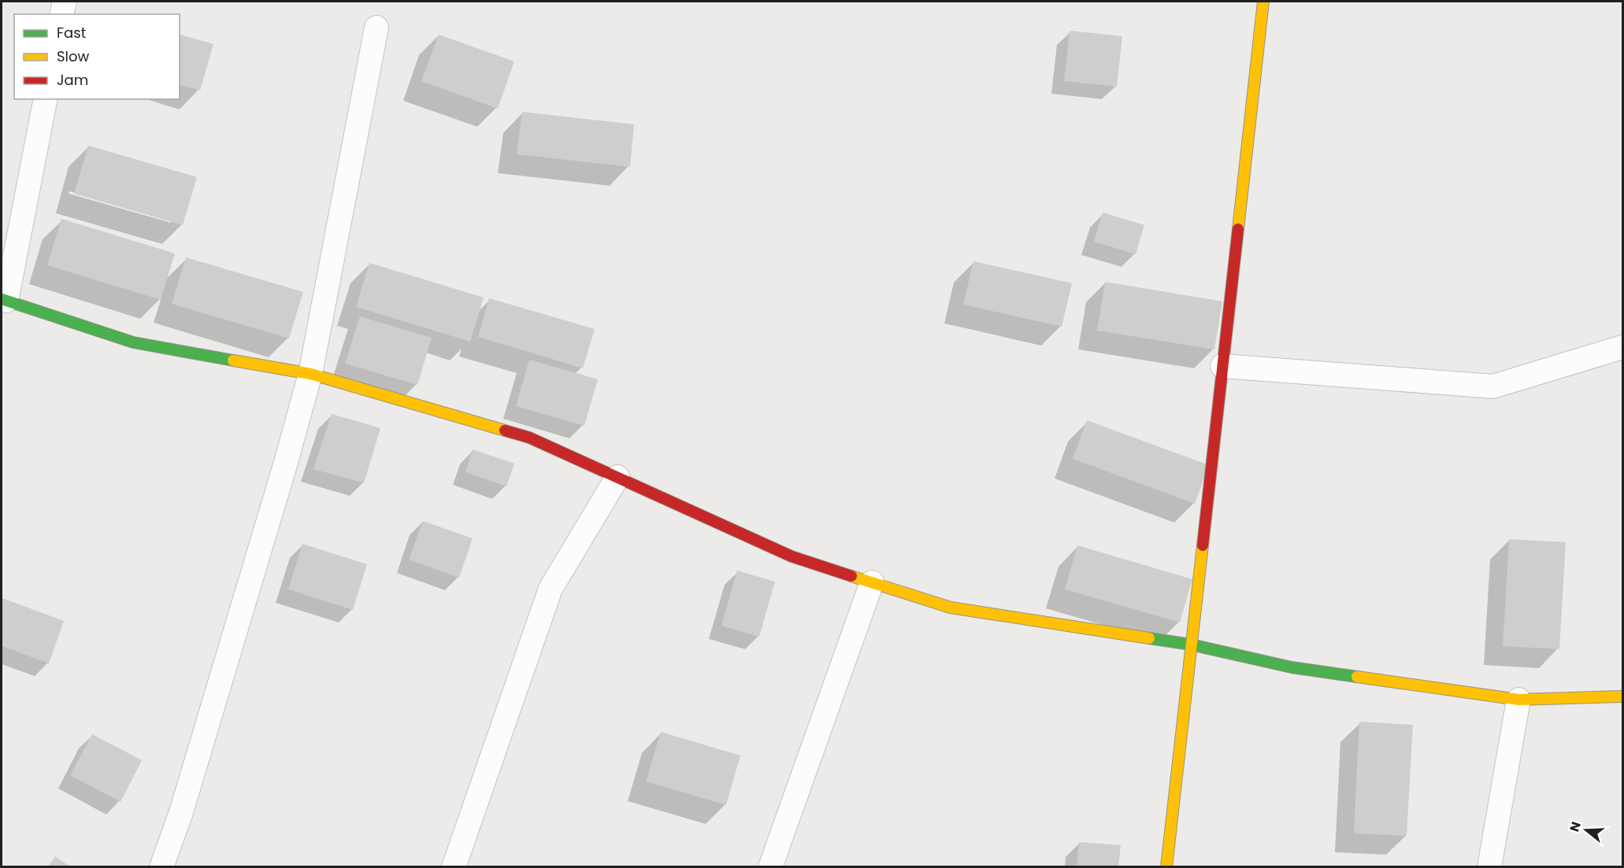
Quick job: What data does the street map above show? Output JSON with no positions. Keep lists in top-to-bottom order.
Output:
{
  "legend": ["Fast", "Slow", "Jam"],
  "north": "left"
}
